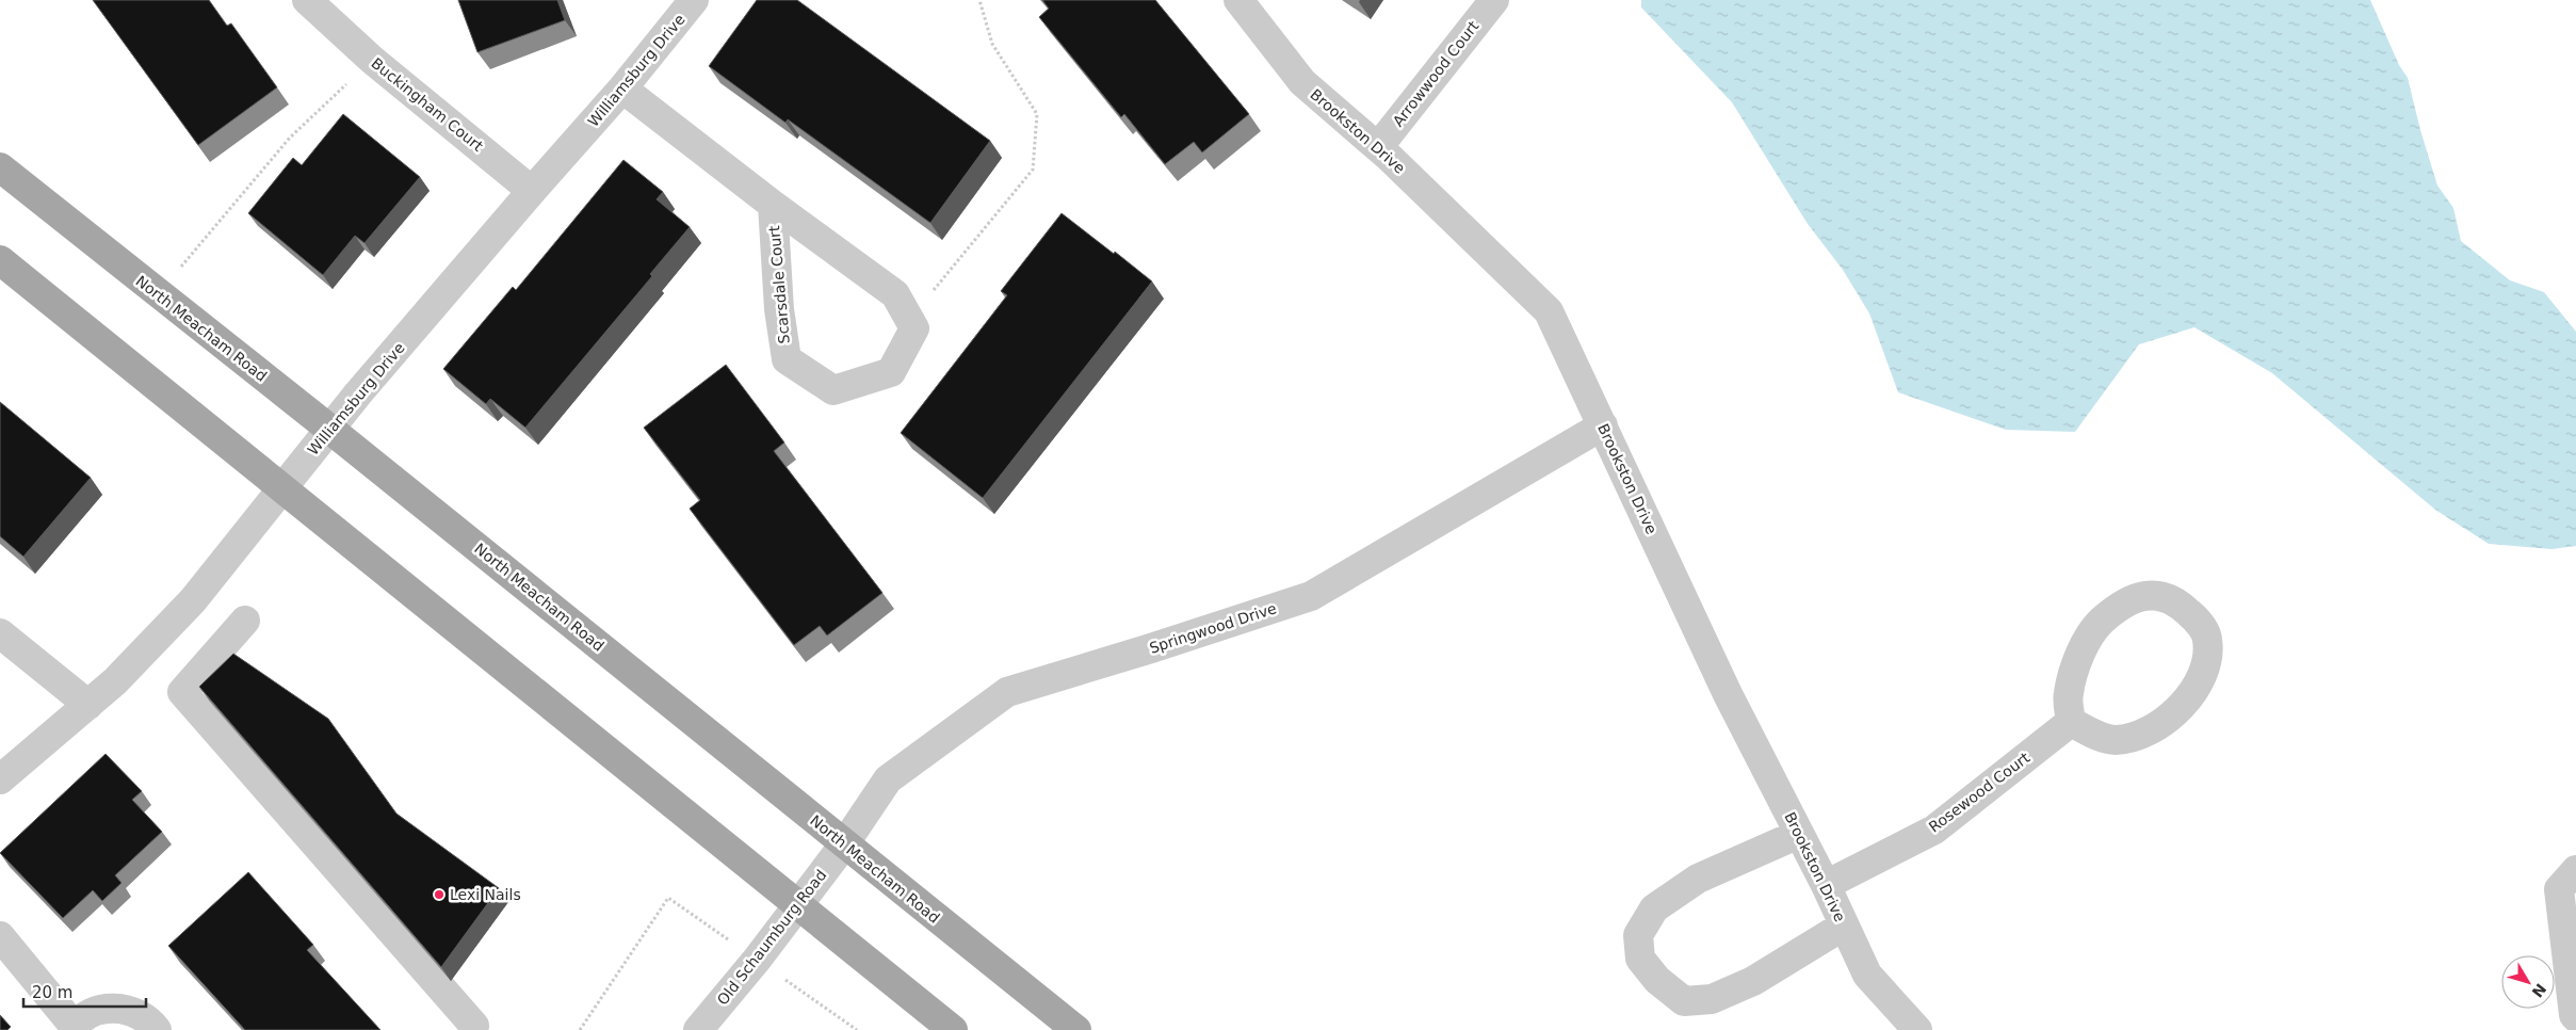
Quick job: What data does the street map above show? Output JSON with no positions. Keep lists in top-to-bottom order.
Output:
{
  "streets": {
    "main road": ["North Meacham Road"],
    "street": [
      "Williamsburg Drive",
      "Arrowwood Court",
      "Buckingham Court",
      "Brookston Drive",
      "Scarsdale Court",
      "Springwood Drive",
      "Rosewood Court",
      "Old Schaumburg Road"
    ]
  },
  "crossings": [
    ["Williamsburg Drive", "Buckingham Court"],
    ["Williamsburg Drive", "Scarsdale Court"],
    ["Williamsburg Drive", "North Meacham Road"],
    ["Arrowwood Court", "Brookston Drive"],
    ["Brookston Drive", "Springwood Drive"],
    ["Brookston Drive", "Rosewood Court"],
    ["North Meacham Road", "Springwood Drive"],
    ["North Meacham Road", "Old Schaumburg Road"],
    ["Springwood Drive", "Old Schaumburg Road"]
  ],
  "places": ["Lexi Nails"],
  "scale_bar": "20 m",
  "north": "bottom right"
}
